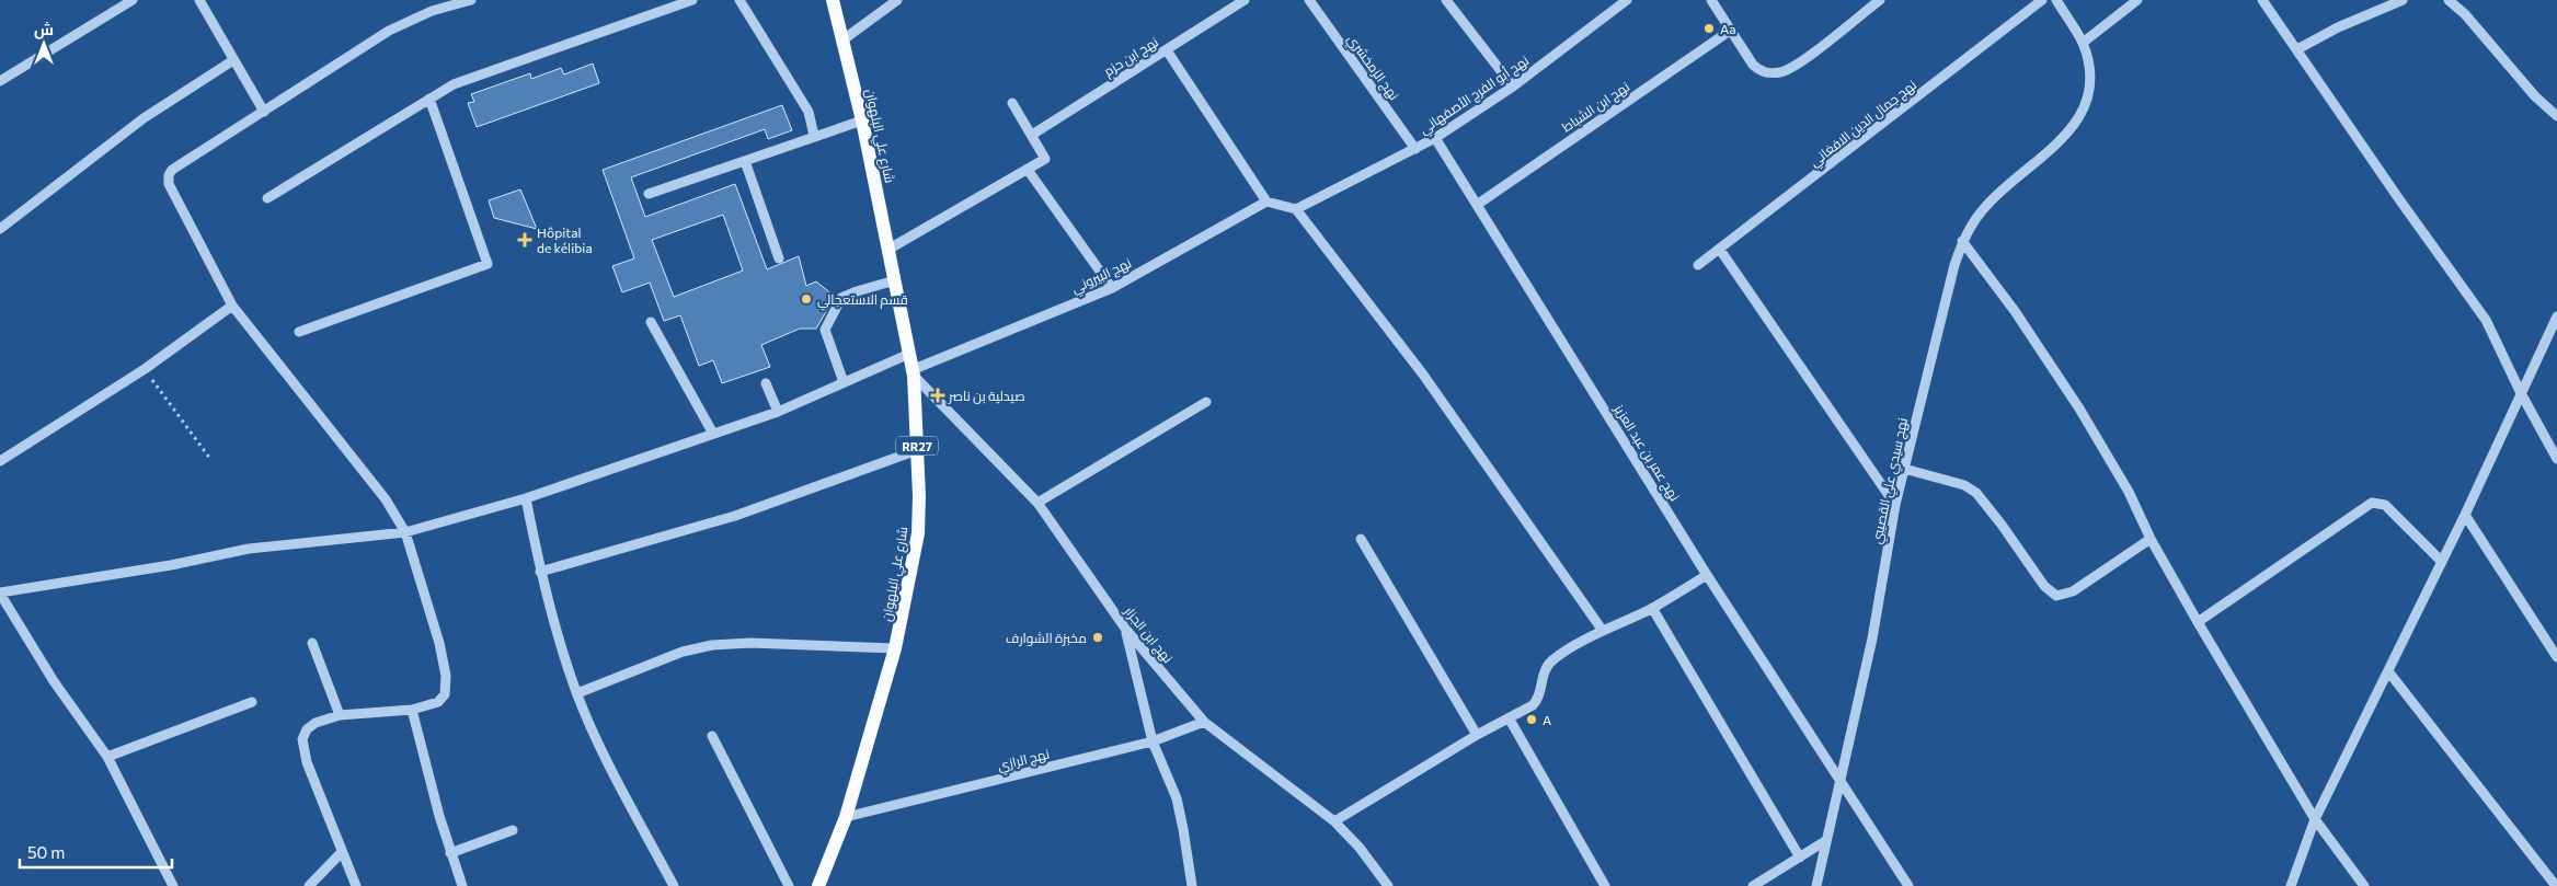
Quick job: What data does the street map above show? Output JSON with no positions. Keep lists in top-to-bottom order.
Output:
{
  "streets": {
    "main road": ["شارع علي البلهوان", "RR27"],
    "street": [
      "نهج ابن حزم",
      "نهج الزمخشري",
      "نهج أبو الفرج الأصفهاني",
      "نهج ابن الشباط",
      "نهج جمال الدين الافغاني",
      "نهج البيروني",
      "نهج عمر بن عبد العزيز",
      "نهج سيدي علي القصيبي",
      "نهج ابن الجزار",
      "نهج الرازي"
    ]
  },
  "crossings": [
    ["نهج الزمخشري", "نهج أبو الفرج الأصفهاني"],
    ["نهج أبو الفرج الأصفهاني", "نهج عمر بن عبد العزيز"],
    ["نهج ابن الشباط", "نهج عمر بن عبد العزيز"],
    ["شارع علي البلهوان", "نهج البيروني"],
    ["شارع علي البلهوان", "نهج ابن الجزار"],
    ["شارع علي البلهوان", "نهج الرازي"],
    ["نهج البيروني", "نهج ابن الجزار"],
    ["نهج عمر بن عبد العزيز", "نهج سيدي علي القصيبي"],
    ["نهج ابن الجزار", "نهج الرازي"]
  ],
  "places": {
    "other": [
      "Aa",
      "قسم الاستعجالي",
      "مخبزة الشوارف",
      "A"
    ],
    "health": ["Hôpital de kélibia", "صيدلية بن ناصر"]
  },
  "scale_bar": "50 m",
  "north": "top"
}
